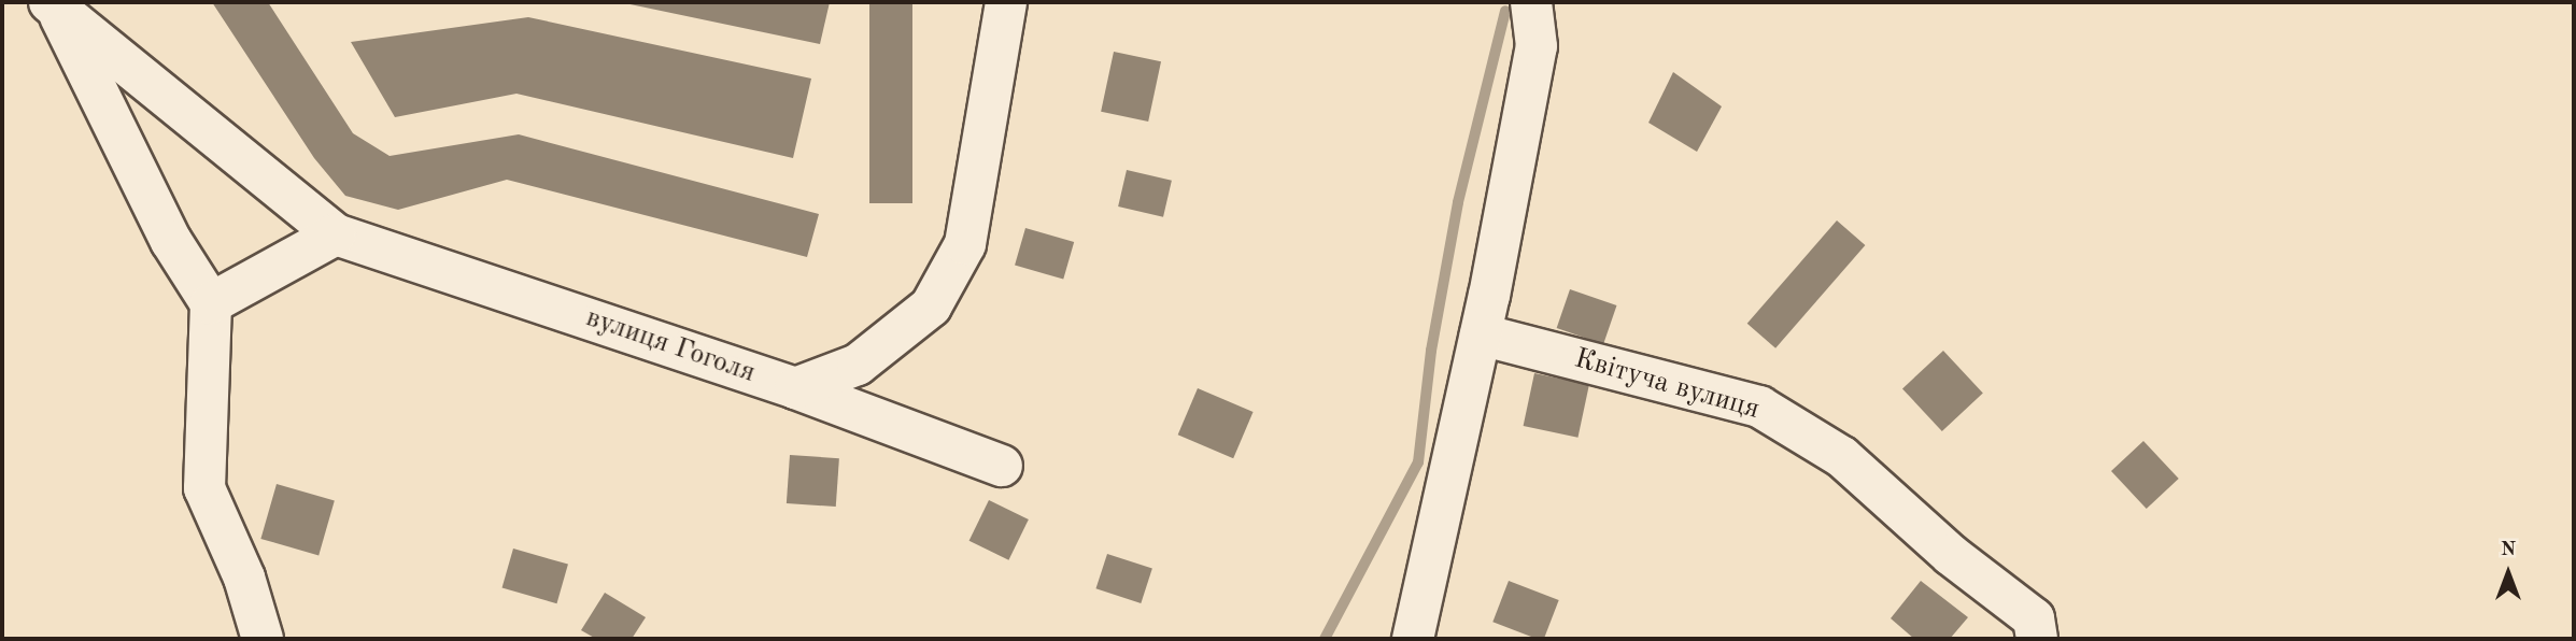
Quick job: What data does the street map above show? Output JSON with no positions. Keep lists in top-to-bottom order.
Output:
{
  "streets": {
    "street": ["вулиця Гоголя", "Квітуча вулиця"]
  },
  "north": "top"
}
